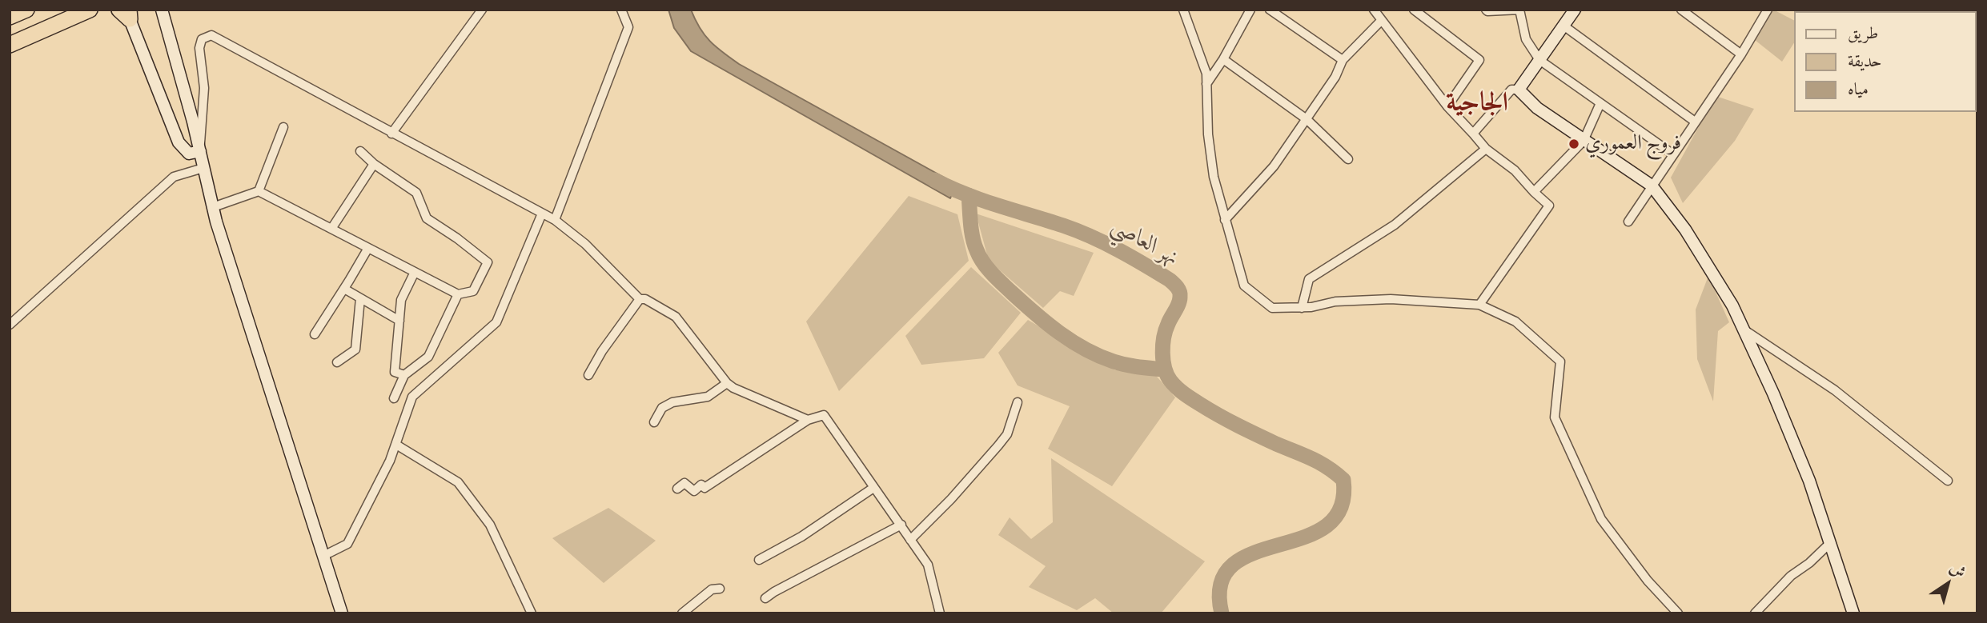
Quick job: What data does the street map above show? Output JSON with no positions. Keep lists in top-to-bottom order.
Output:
{
  "districts": ["الجاجية"],
  "water": ["نهر العاصي"],
  "places": ["فروج العموري"],
  "legend": ["طريق", "حديقة", "مياه"],
  "north": "top right"
}
